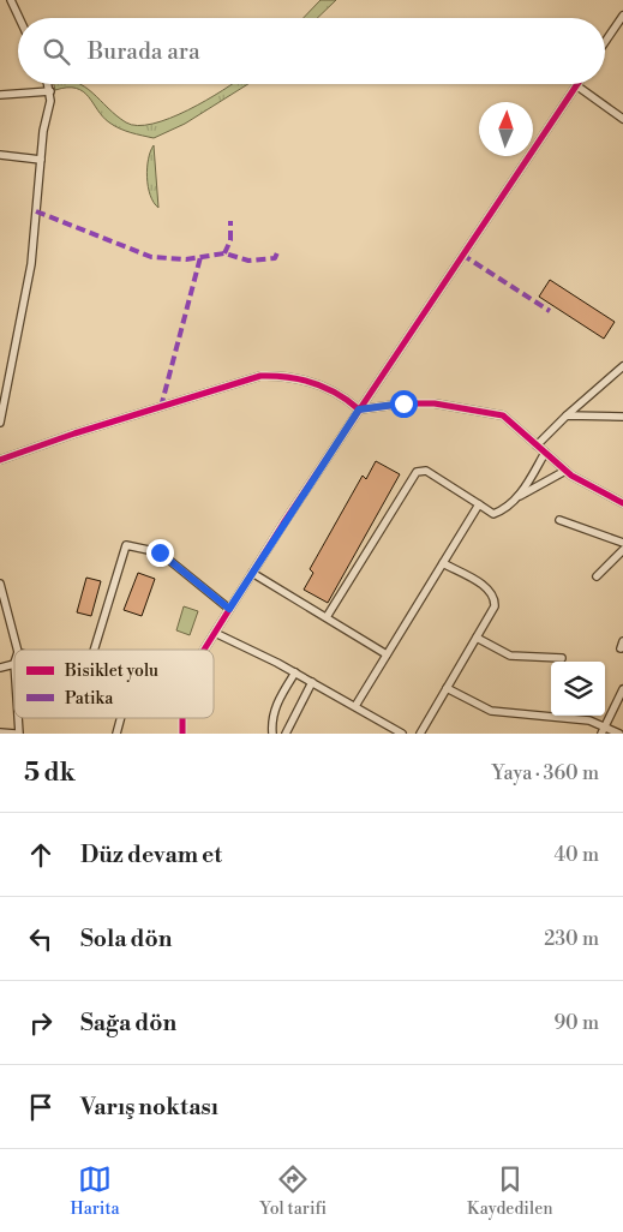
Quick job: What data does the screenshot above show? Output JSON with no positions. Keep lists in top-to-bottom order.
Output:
{
  "legend": ["Bisiklet yolu", "Patika"],
  "north": "top",
  "page": {
    "search": "Burada ara",
    "heading": ["5 dk", "Yaya · 360 m"],
    "list": [
      ["Düz devam et", "40 m"],
      ["Sola dön", "230 m"],
      ["Sağa dön", "90 m"],
      "Varış noktası"
    ],
    "nav": ["Harita", "Yol tarifi", "Kaydedilen"]
  }
}
